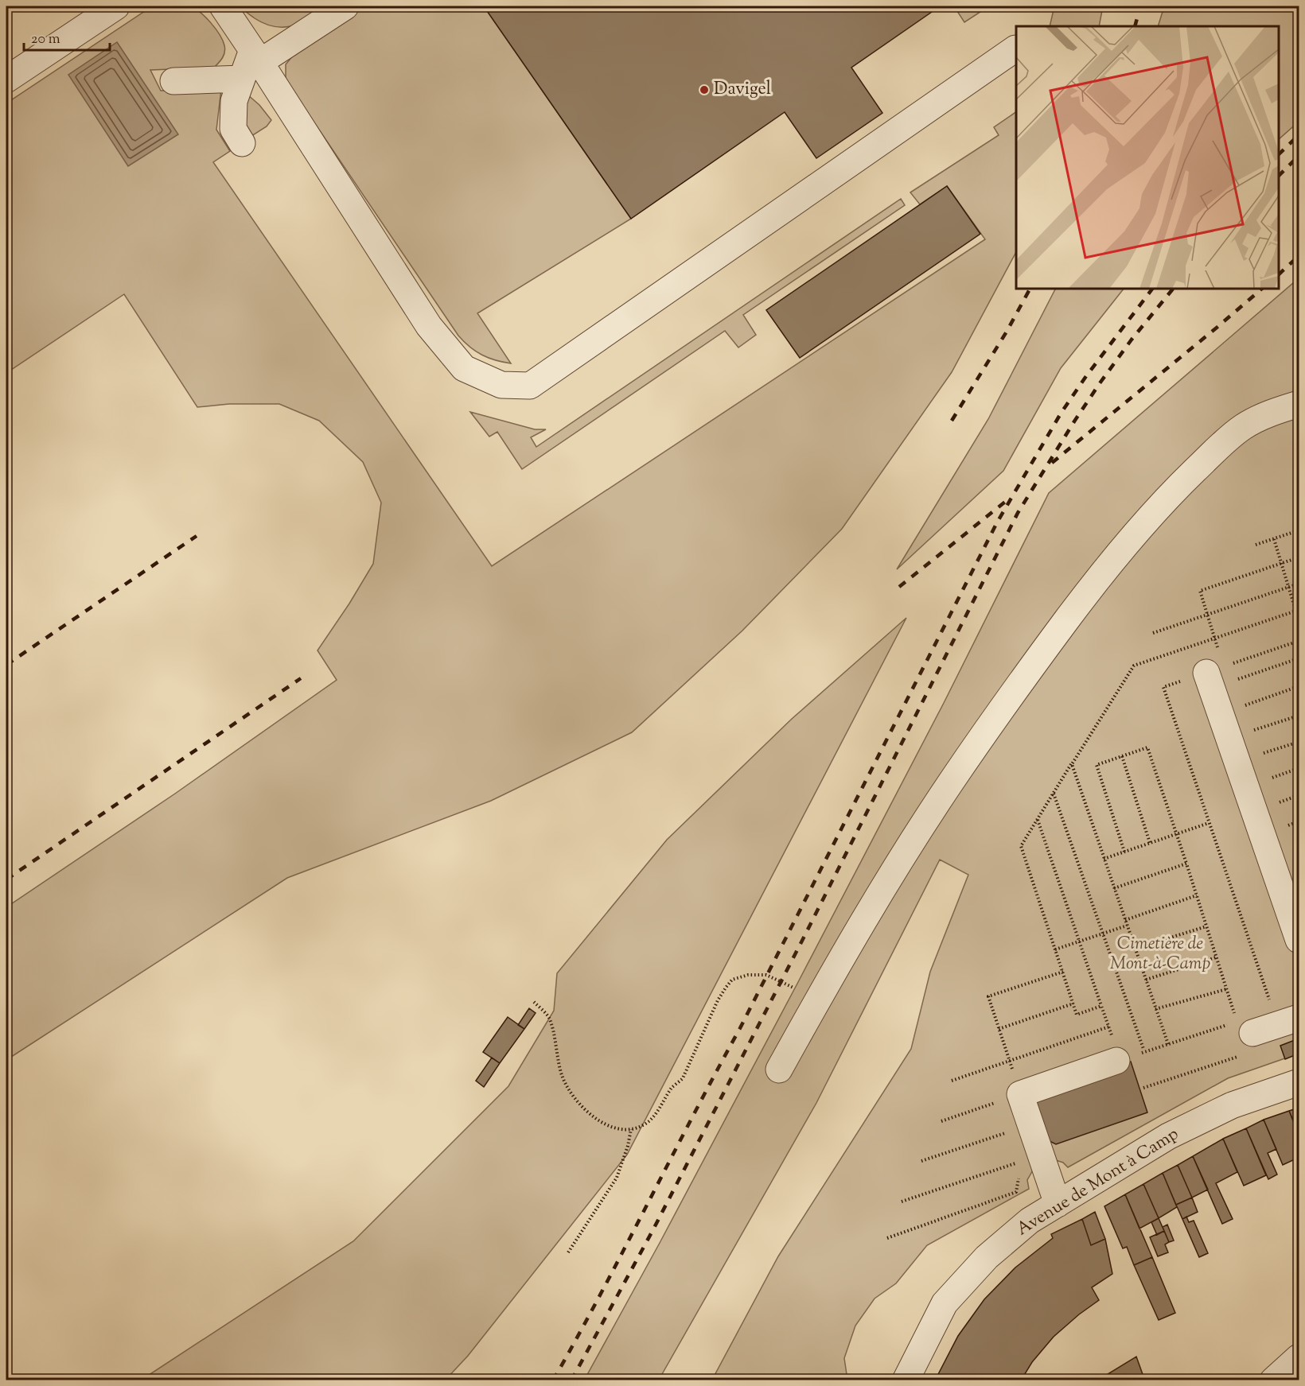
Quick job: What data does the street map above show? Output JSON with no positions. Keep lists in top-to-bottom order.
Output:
{
  "streets": {
    "street": ["Avenue de Mont à Camp"]
  },
  "parks": ["Cimetière de Mont-à-Camp"],
  "places": ["Davigel"],
  "scale_bar": "20 m"
}
